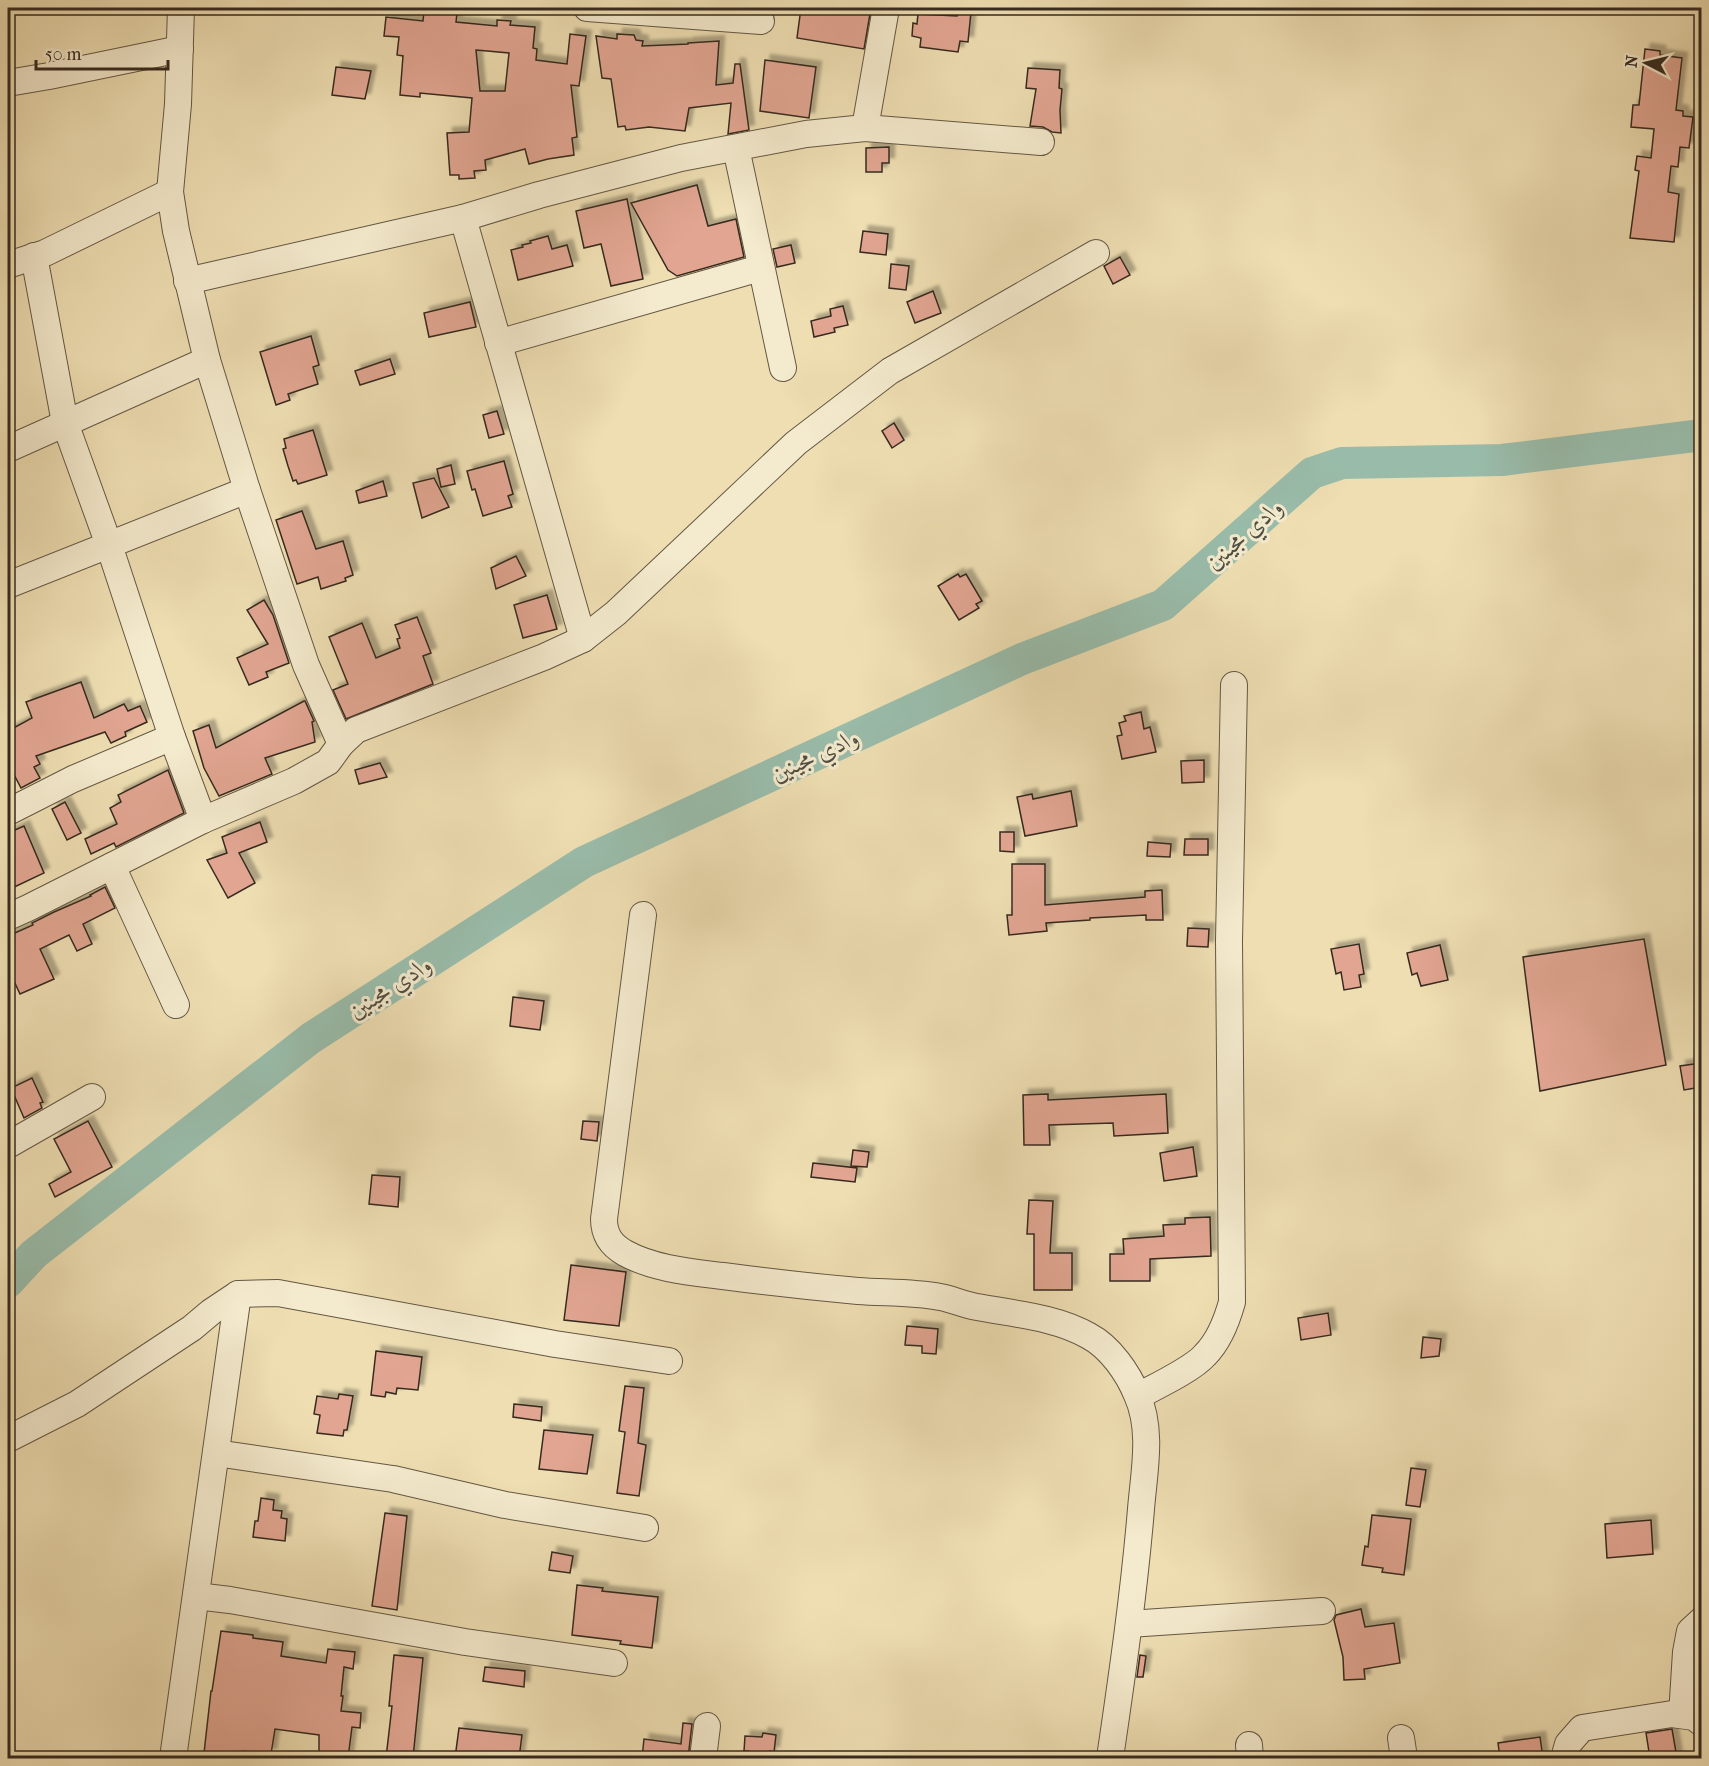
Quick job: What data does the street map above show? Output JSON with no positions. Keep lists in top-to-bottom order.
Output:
{
  "water": ["وادي مجينين"],
  "scale_bar": "50 m",
  "north": "left"
}
